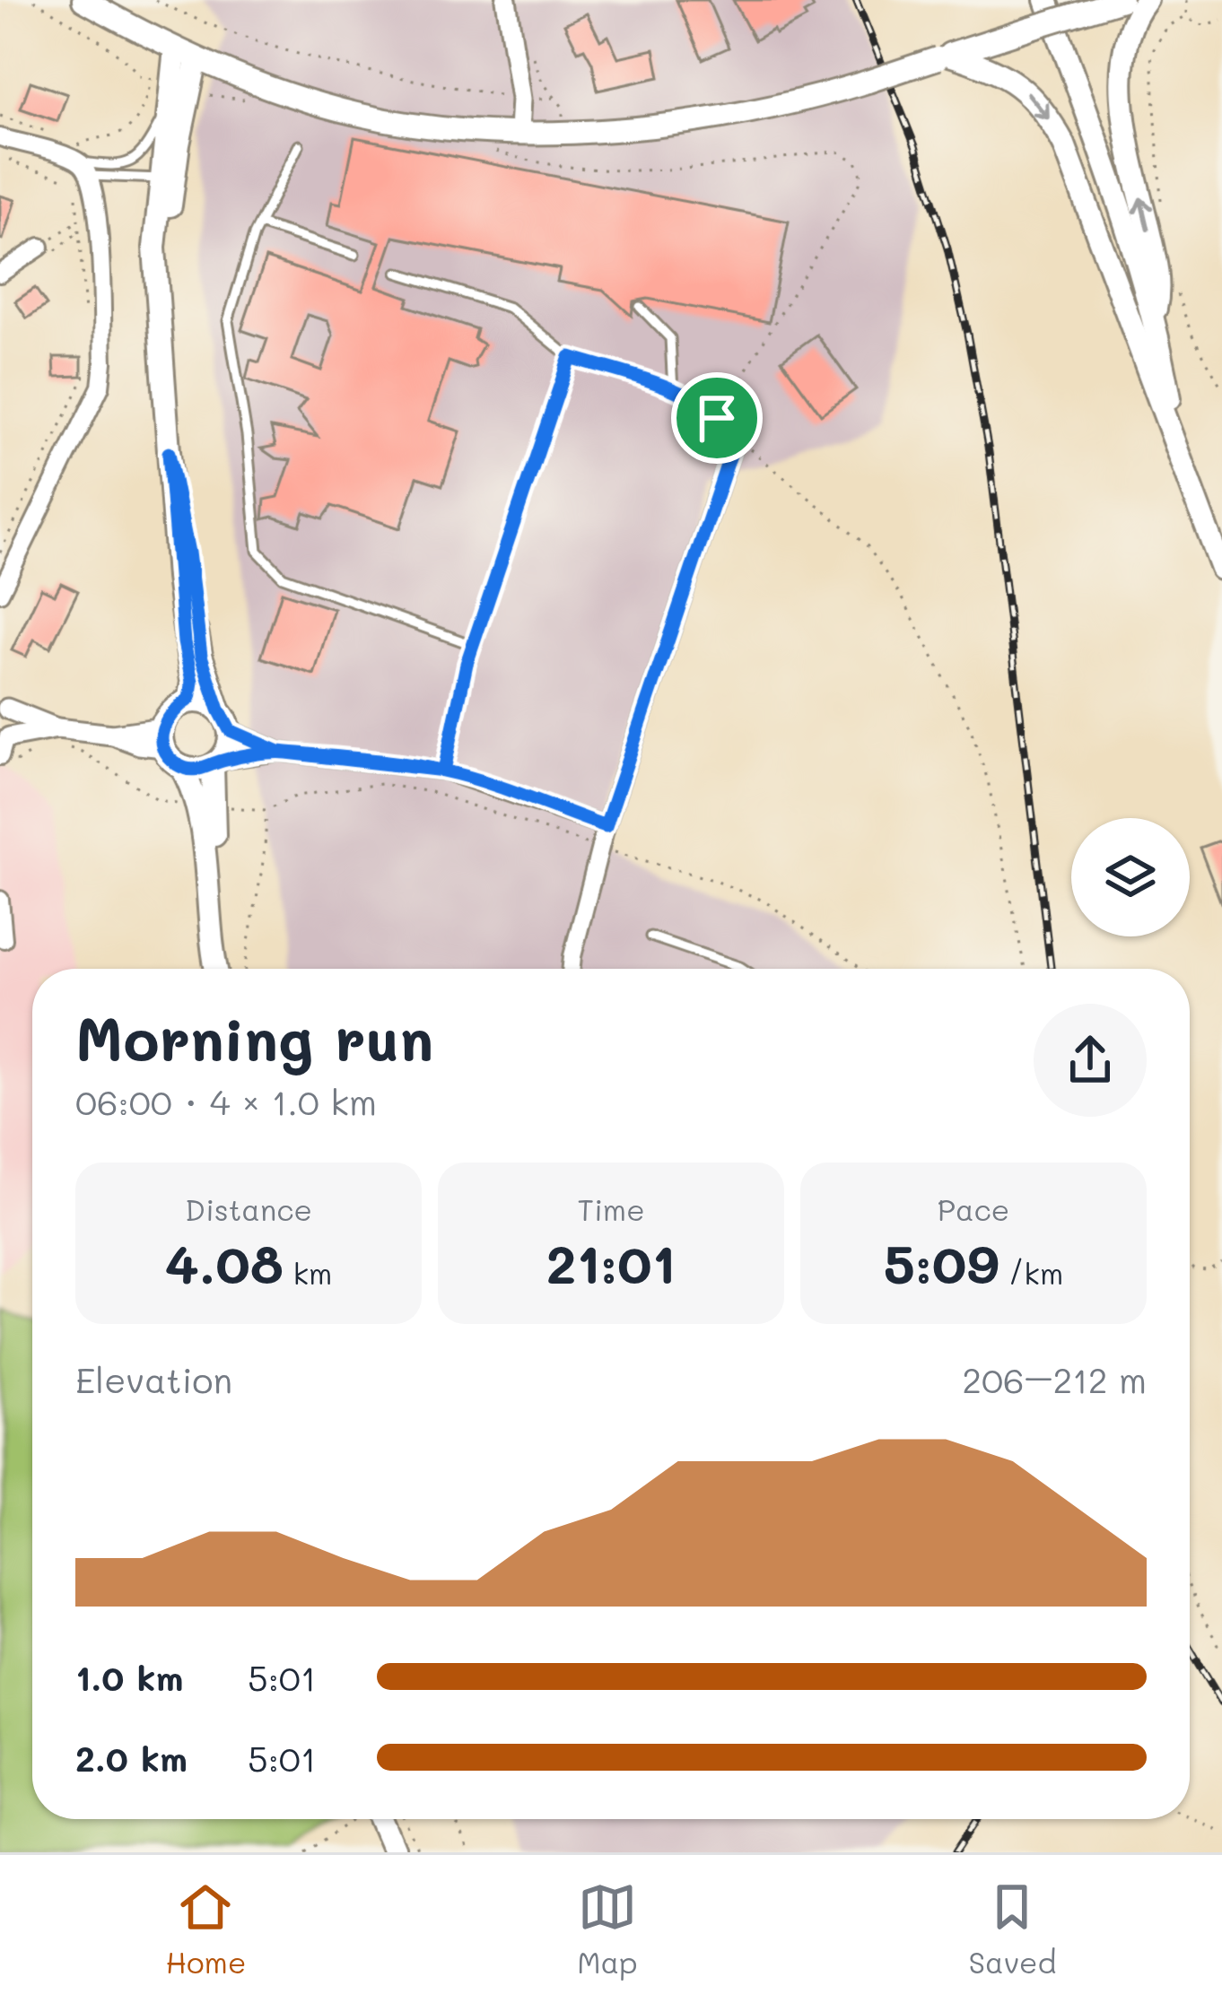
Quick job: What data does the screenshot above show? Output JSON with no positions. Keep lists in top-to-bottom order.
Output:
{
  "page": {
    "heading": ["Morning run", "06:00 · 4 × 1.0 km"],
    "stats": [
      ["Distance", "4.08 km"],
      ["Time", "21:01"],
      ["Pace", "5:09 /km"]
    ],
    "chart": ["Elevation", "206–212 m"],
    "list": [
      {
        "name": "1.0 km",
        "note": "5:01"
      },
      {
        "name": "2.0 km",
        "note": "5:01"
      }
    ],
    "tabs": ["Home", "Map", "Saved"]
  }
}
